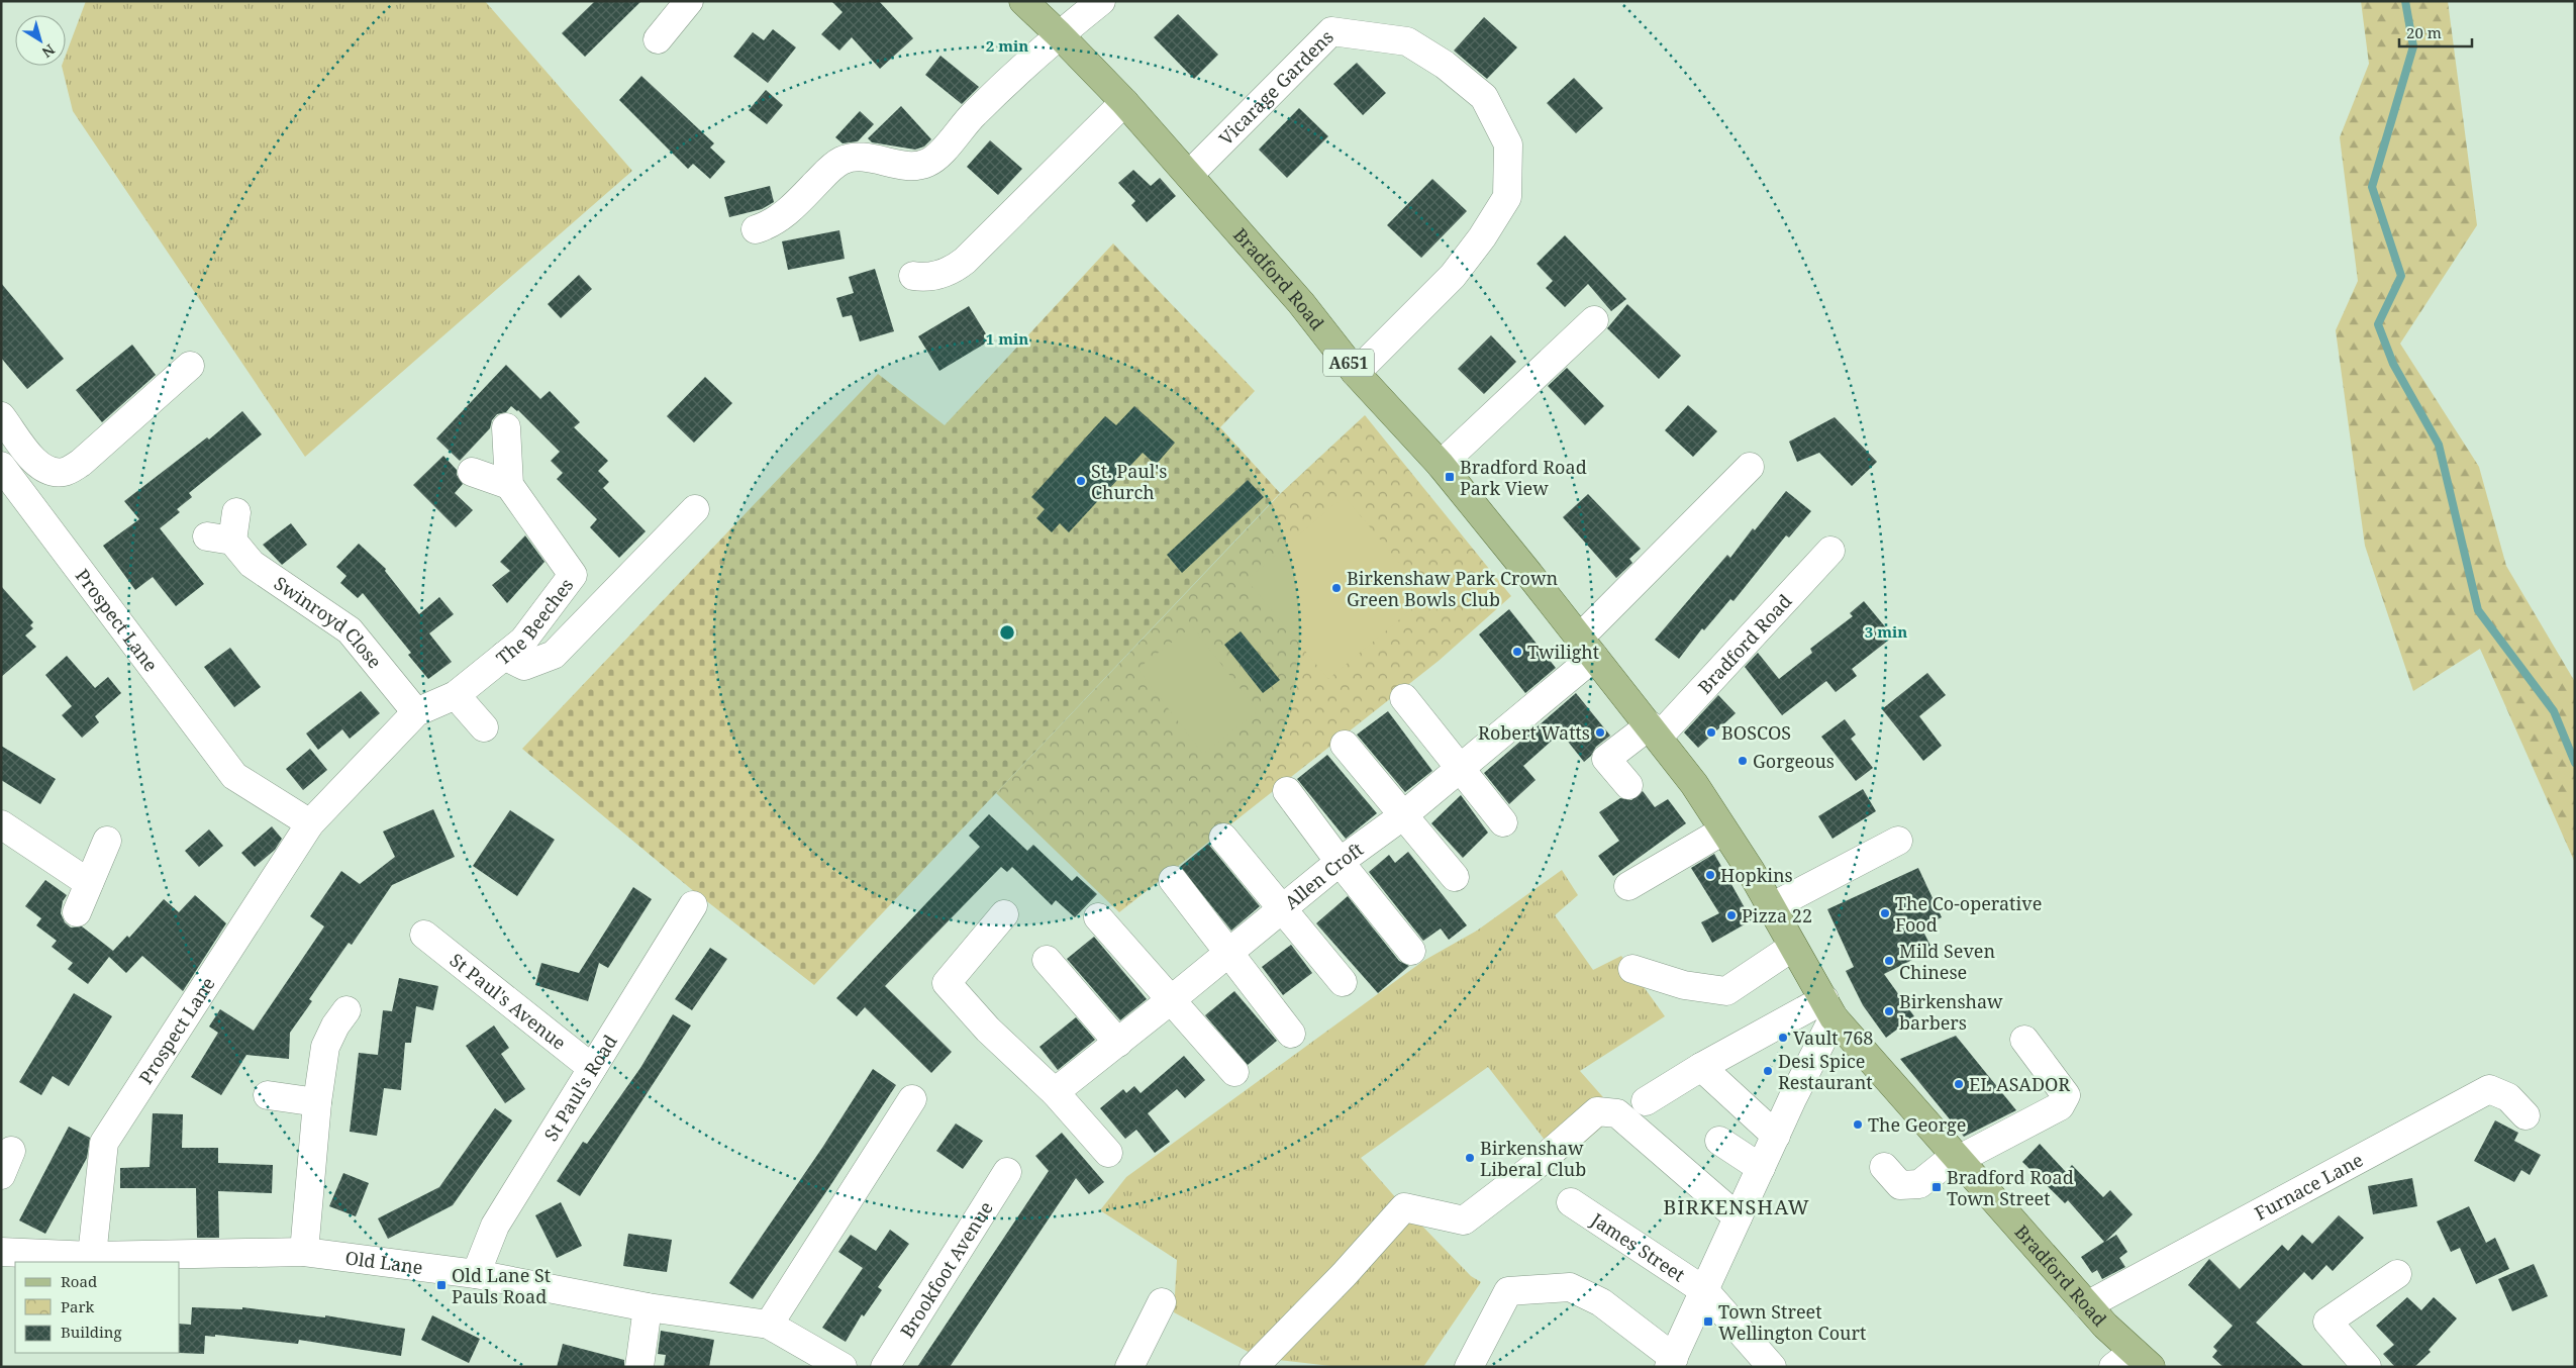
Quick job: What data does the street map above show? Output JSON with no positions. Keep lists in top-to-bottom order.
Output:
{
  "streets": {
    "main road": ["Bradford Road", "A651"],
    "street": [
      "Vicarage Gardens",
      "The Beeches",
      "Prospect Lane",
      "Swinroyd Close",
      "Allen Croft",
      "St Paul's Avenue",
      "St Paul's Road",
      "Furnace Lane",
      "James Street",
      "Old Lane",
      "Brookfoot Avenue"
    ]
  },
  "crossings": [
    ["Vicarage Gardens", "Bradford Road"],
    ["Bradford Road", "Allen Croft"],
    ["Bradford Road", "Furnace Lane"],
    ["The Beeches", "Prospect Lane"],
    ["Prospect Lane", "Swinroyd Close"],
    ["Prospect Lane", "Old Lane"],
    ["St Paul's Avenue", "St Paul's Road"],
    ["St Paul's Road", "Old Lane"]
  ],
  "districts": ["BIRKENSHAW"],
  "places": {
    "transit": [
      "Bradford Road Park View",
      "Bradford Road Town Street",
      "Old Lane St Pauls Road",
      "Town Street Wellington Court"
    ],
    "other": [
      "St. Paul's Church",
      "Birkenshaw Park Crown Green Bowls Club",
      "Twilight",
      "Robert Watts",
      "BOSCOS",
      "Gorgeous",
      "Hopkins",
      "The Co-operative Food",
      "Pizza 22",
      "Mild Seven Chinese",
      "Birkenshaw barbers",
      "Vault 768",
      "Desi Spice Restaurant",
      "EL ASADOR",
      "The George",
      "Birkenshaw Liberal Club"
    ]
  },
  "legend": ["Road", "Park", "Building"],
  "scale_bar": "20 m",
  "north": "bottom right",
  "rings": ["2 min", "1 min", "3 min"]
}
